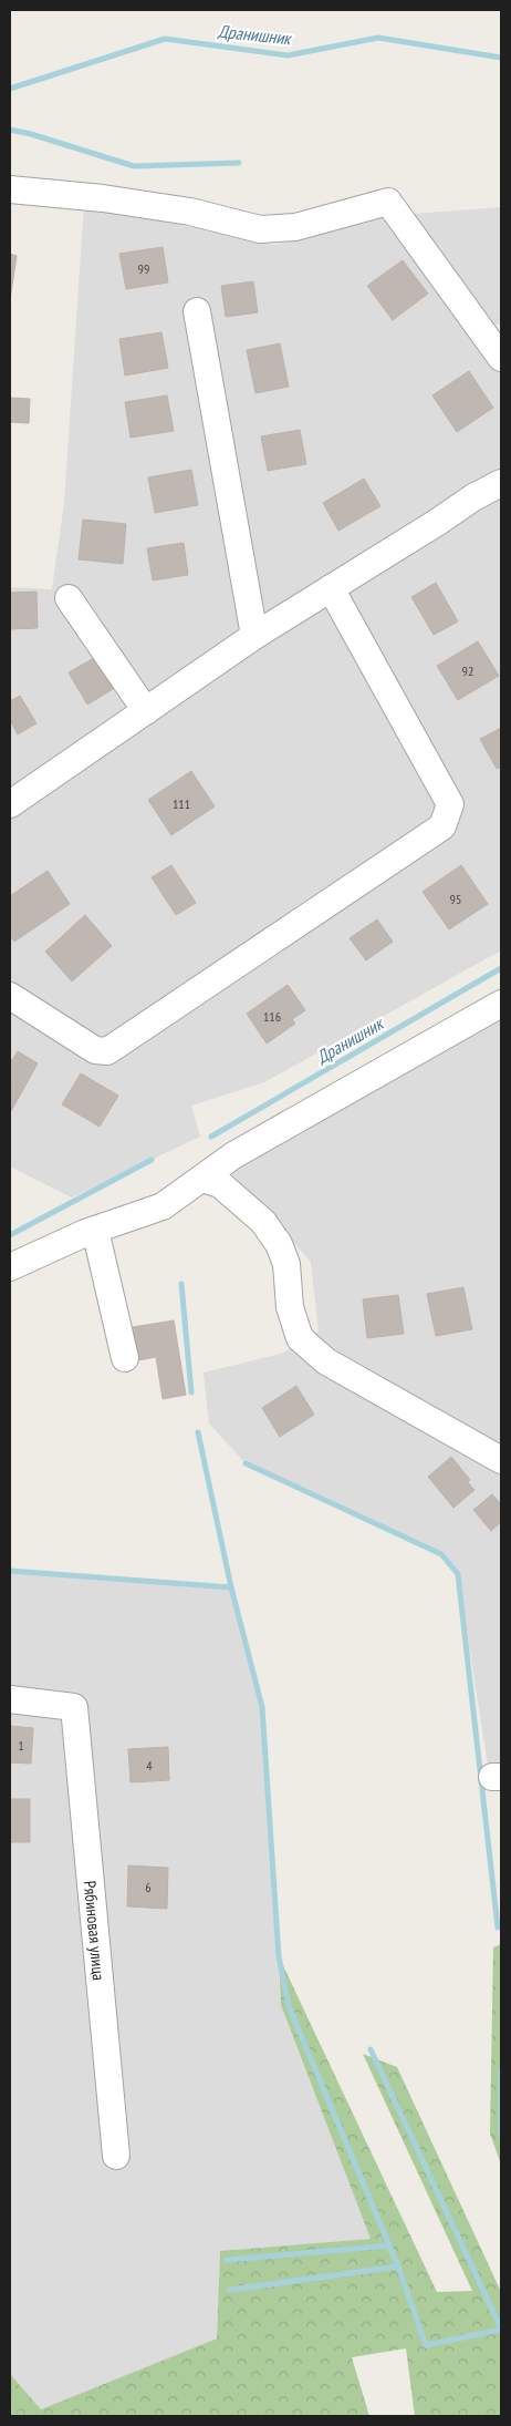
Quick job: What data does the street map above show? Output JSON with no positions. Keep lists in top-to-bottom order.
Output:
{
  "streets": {
    "street": ["Рябиновая улица"]
  },
  "water": ["Дранишник"],
  "house_numbers": [
    "99",
    "92",
    "111",
    "95",
    "116",
    "1",
    "4",
    "6"
  ]
}
